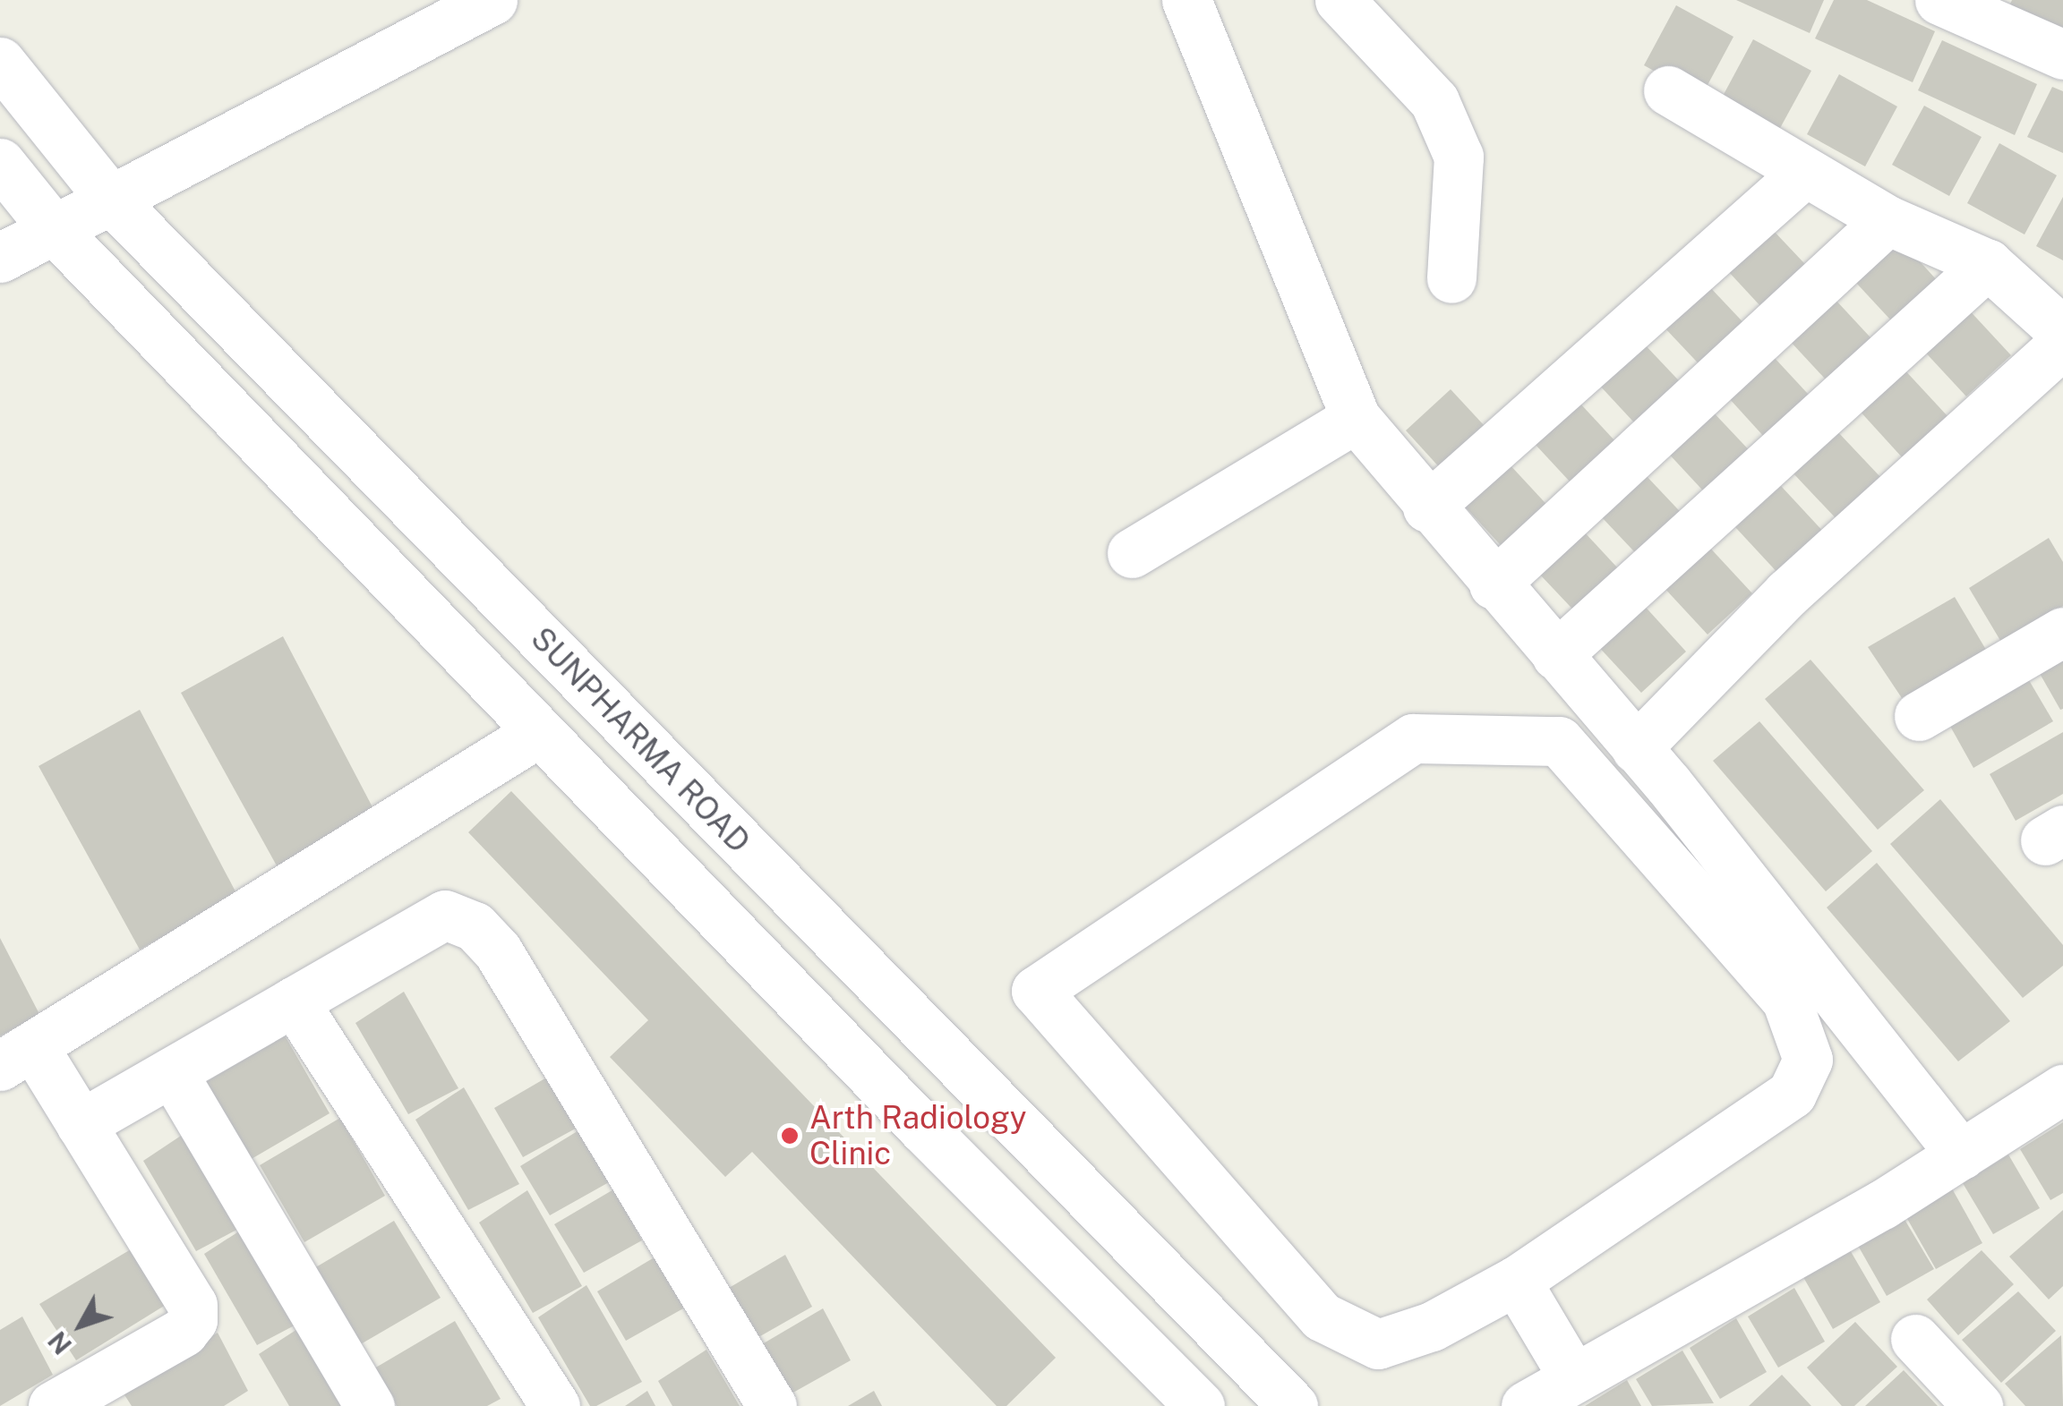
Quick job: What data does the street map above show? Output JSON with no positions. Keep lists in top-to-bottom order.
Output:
{
  "streets": {
    "street": ["SUNPHARMA ROAD"]
  },
  "places": ["Arth Radiology Clinic"],
  "north": "bottom left"
}
